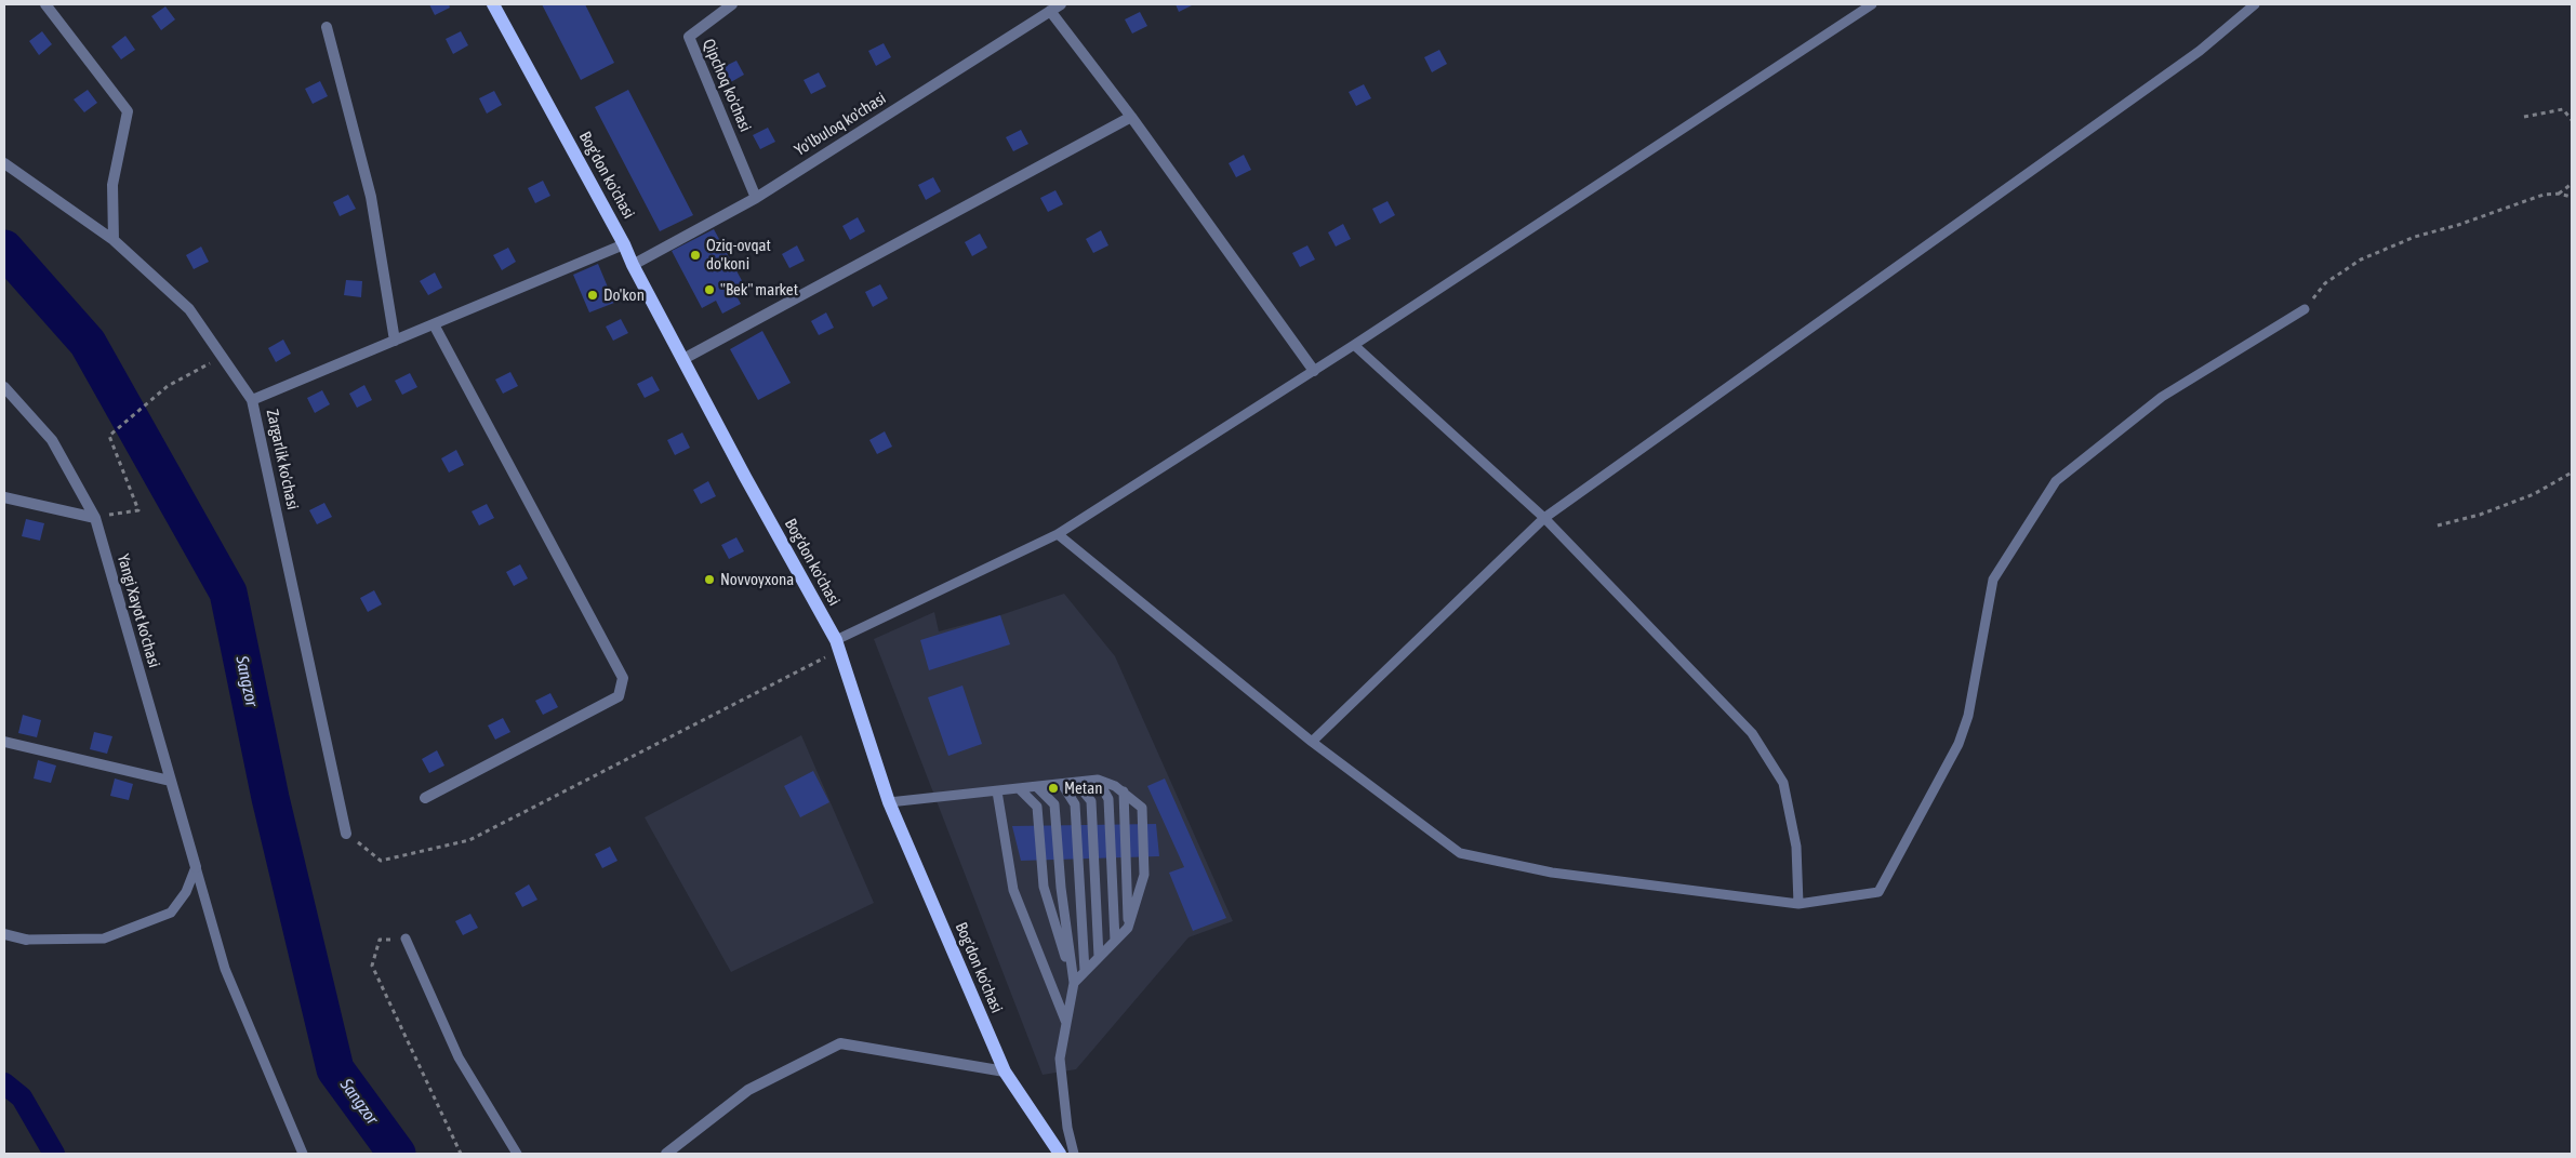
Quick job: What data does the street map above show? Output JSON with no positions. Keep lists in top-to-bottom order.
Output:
{
  "streets": {
    "main road": ["Bog'don ko'chasi"],
    "street": [
      "Qipchoq ko'chasi",
      "Yo'lbuloq ko'chasi",
      "Zargarlik ko'chasi",
      "Yangi Xayot ko'chasi"
    ]
  },
  "crossings": [
    ["Qipchoq ko'chasi", "Yo'lbuloq ko'chasi"],
    ["Yo'lbuloq ko'chasi", "Bog'don ko'chasi"]
  ],
  "water": ["Sangzor"],
  "places": [
    "Oziq-ovqat do'koni",
    "\"Bek\" market",
    "Do'kon",
    "Novvoyxona",
    "Metan"
  ]
}
